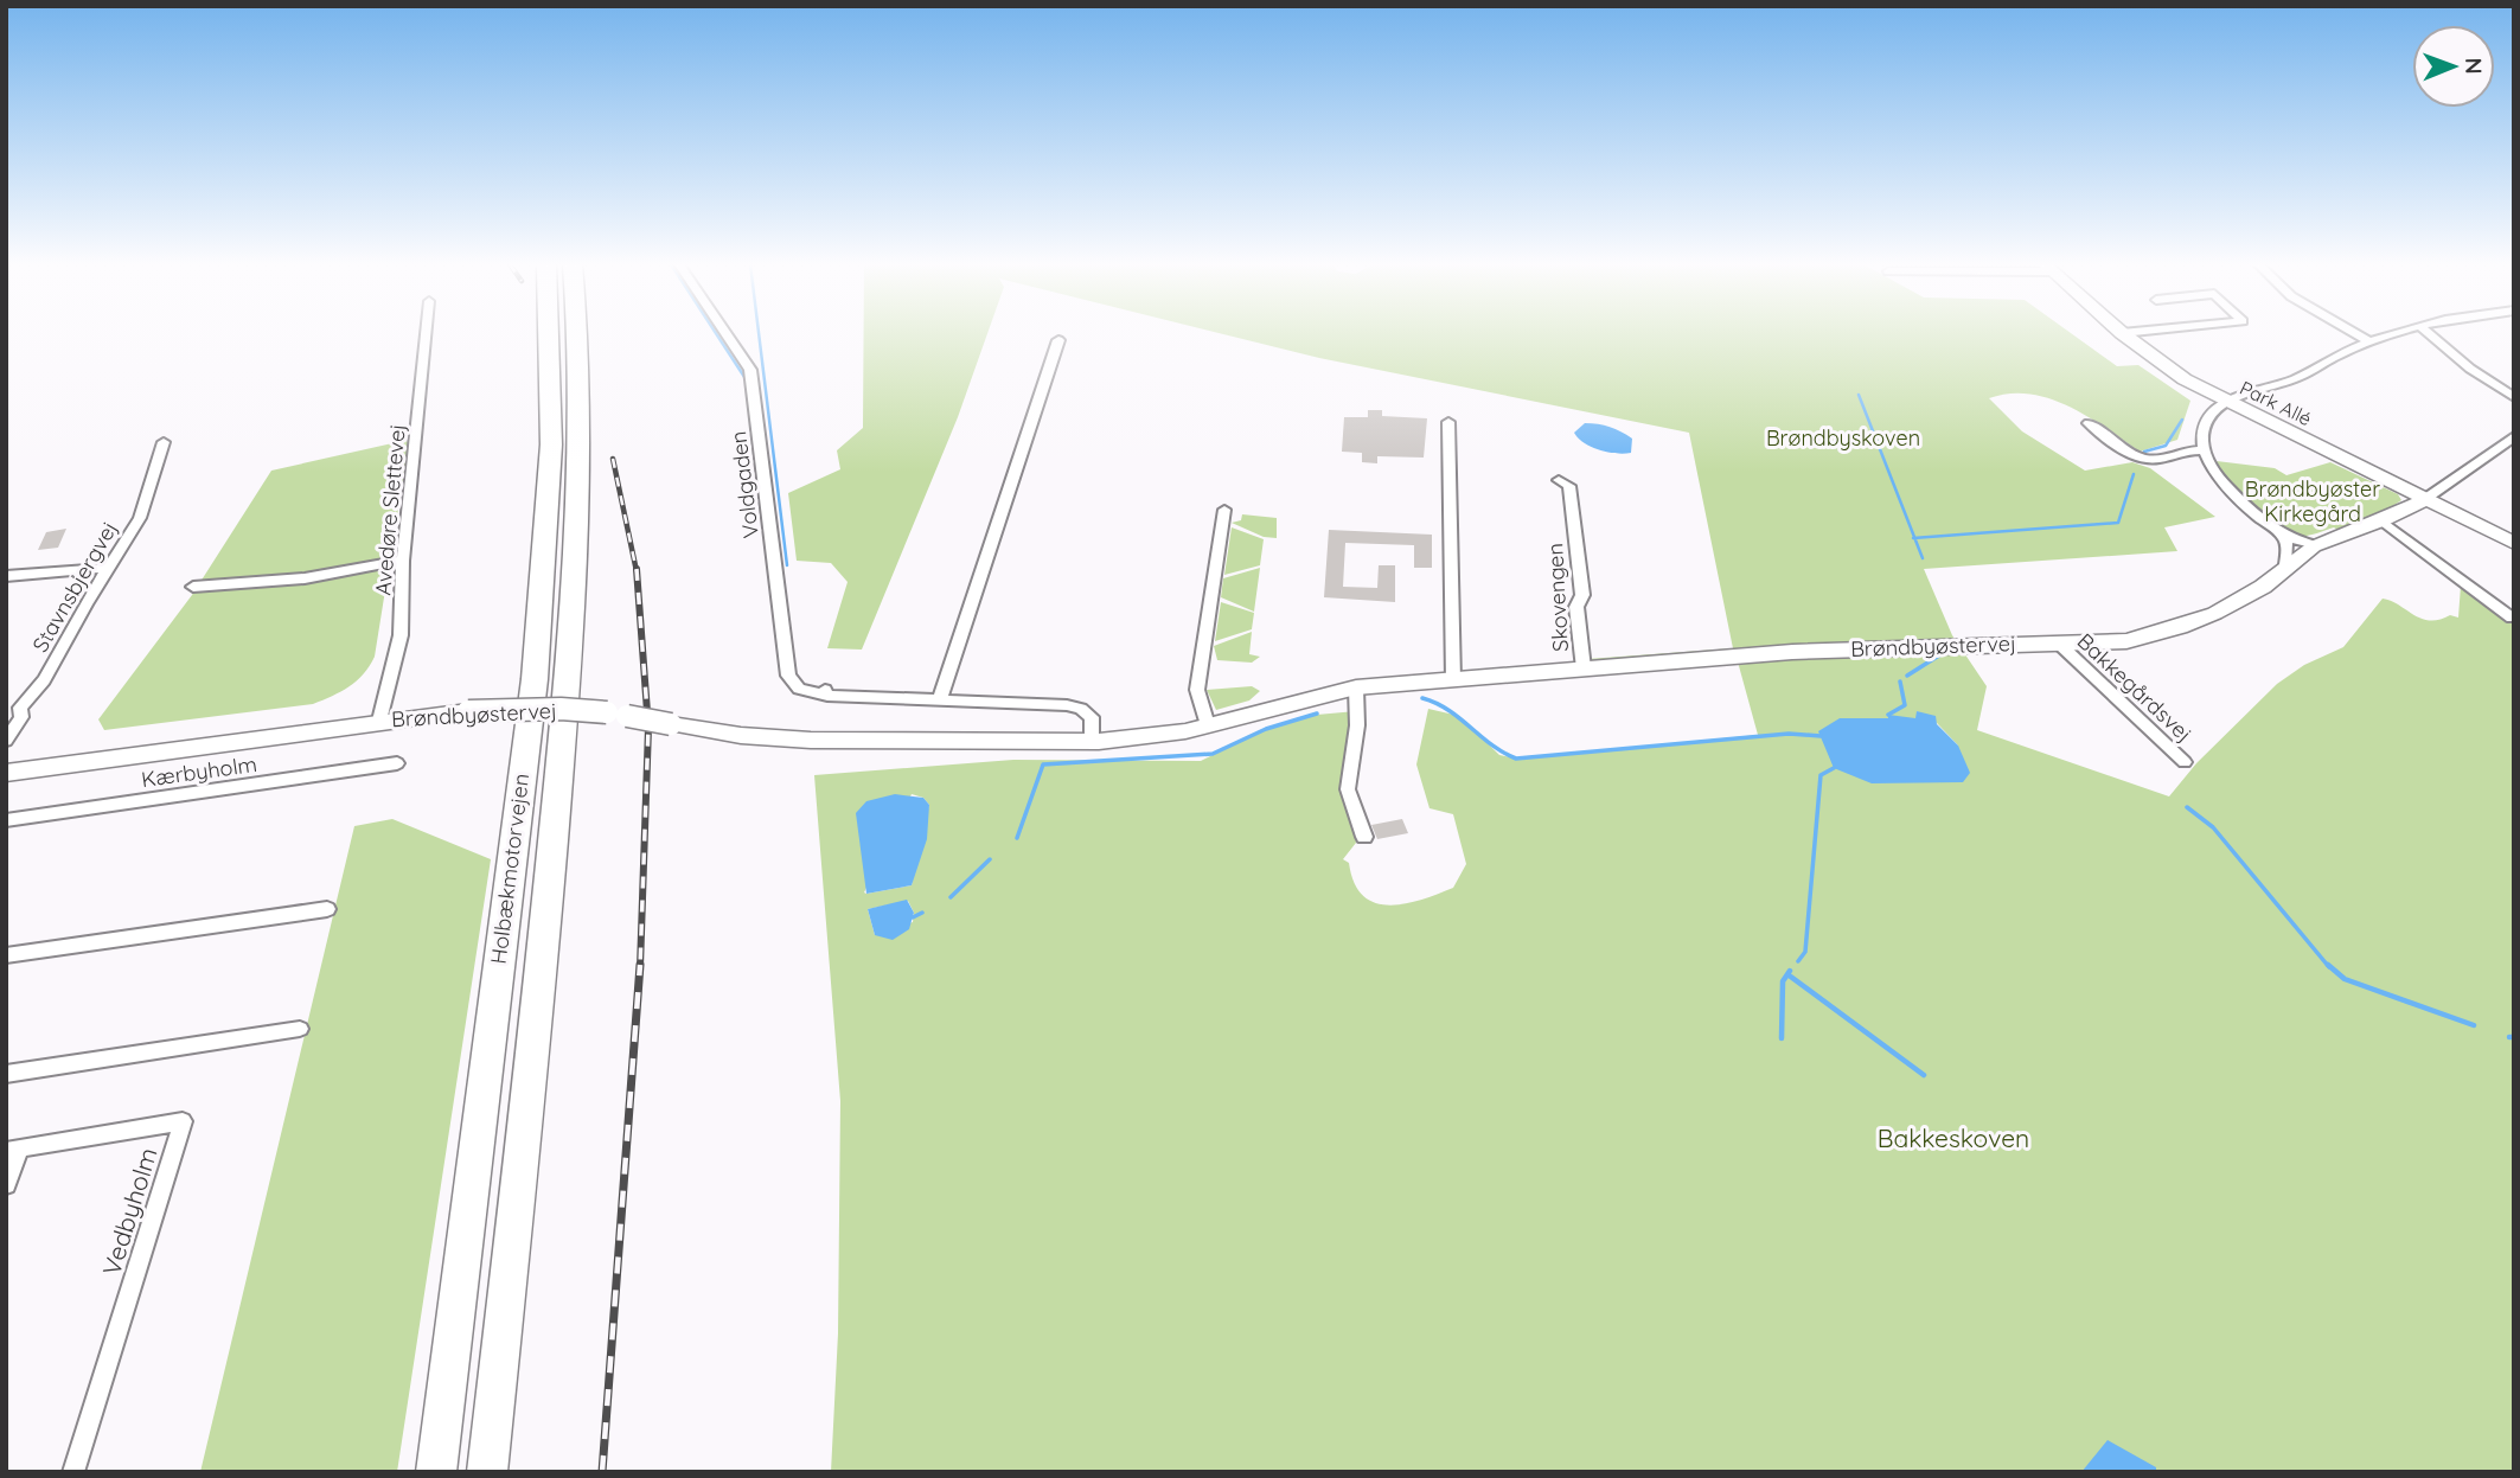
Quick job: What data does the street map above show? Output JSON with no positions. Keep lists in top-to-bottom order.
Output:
{
  "streets": {
    "highway": ["Holbækmotorvejen"],
    "street": [
      "Park Allé",
      "Voldgaden",
      "Avedøre Slettevej",
      "Stavnsbjergvej",
      "Skovengen",
      "Brøndbyøstervej",
      "Bakkegårdsvej",
      "Kærbyholm",
      "Vedbyholm"
    ]
  },
  "crossings": [
    ["Park Allé", "Brøndbyøstervej"],
    ["Avedøre Slettevej", "Brøndbyøstervej"],
    ["Skovengen", "Brøndbyøstervej"],
    ["Brøndbyøstervej", "Bakkegårdsvej"]
  ],
  "parks": ["Brøndbyskoven", "Brøndbyøster Kirkegård", "Bakkeskoven"],
  "north": "right"
}
